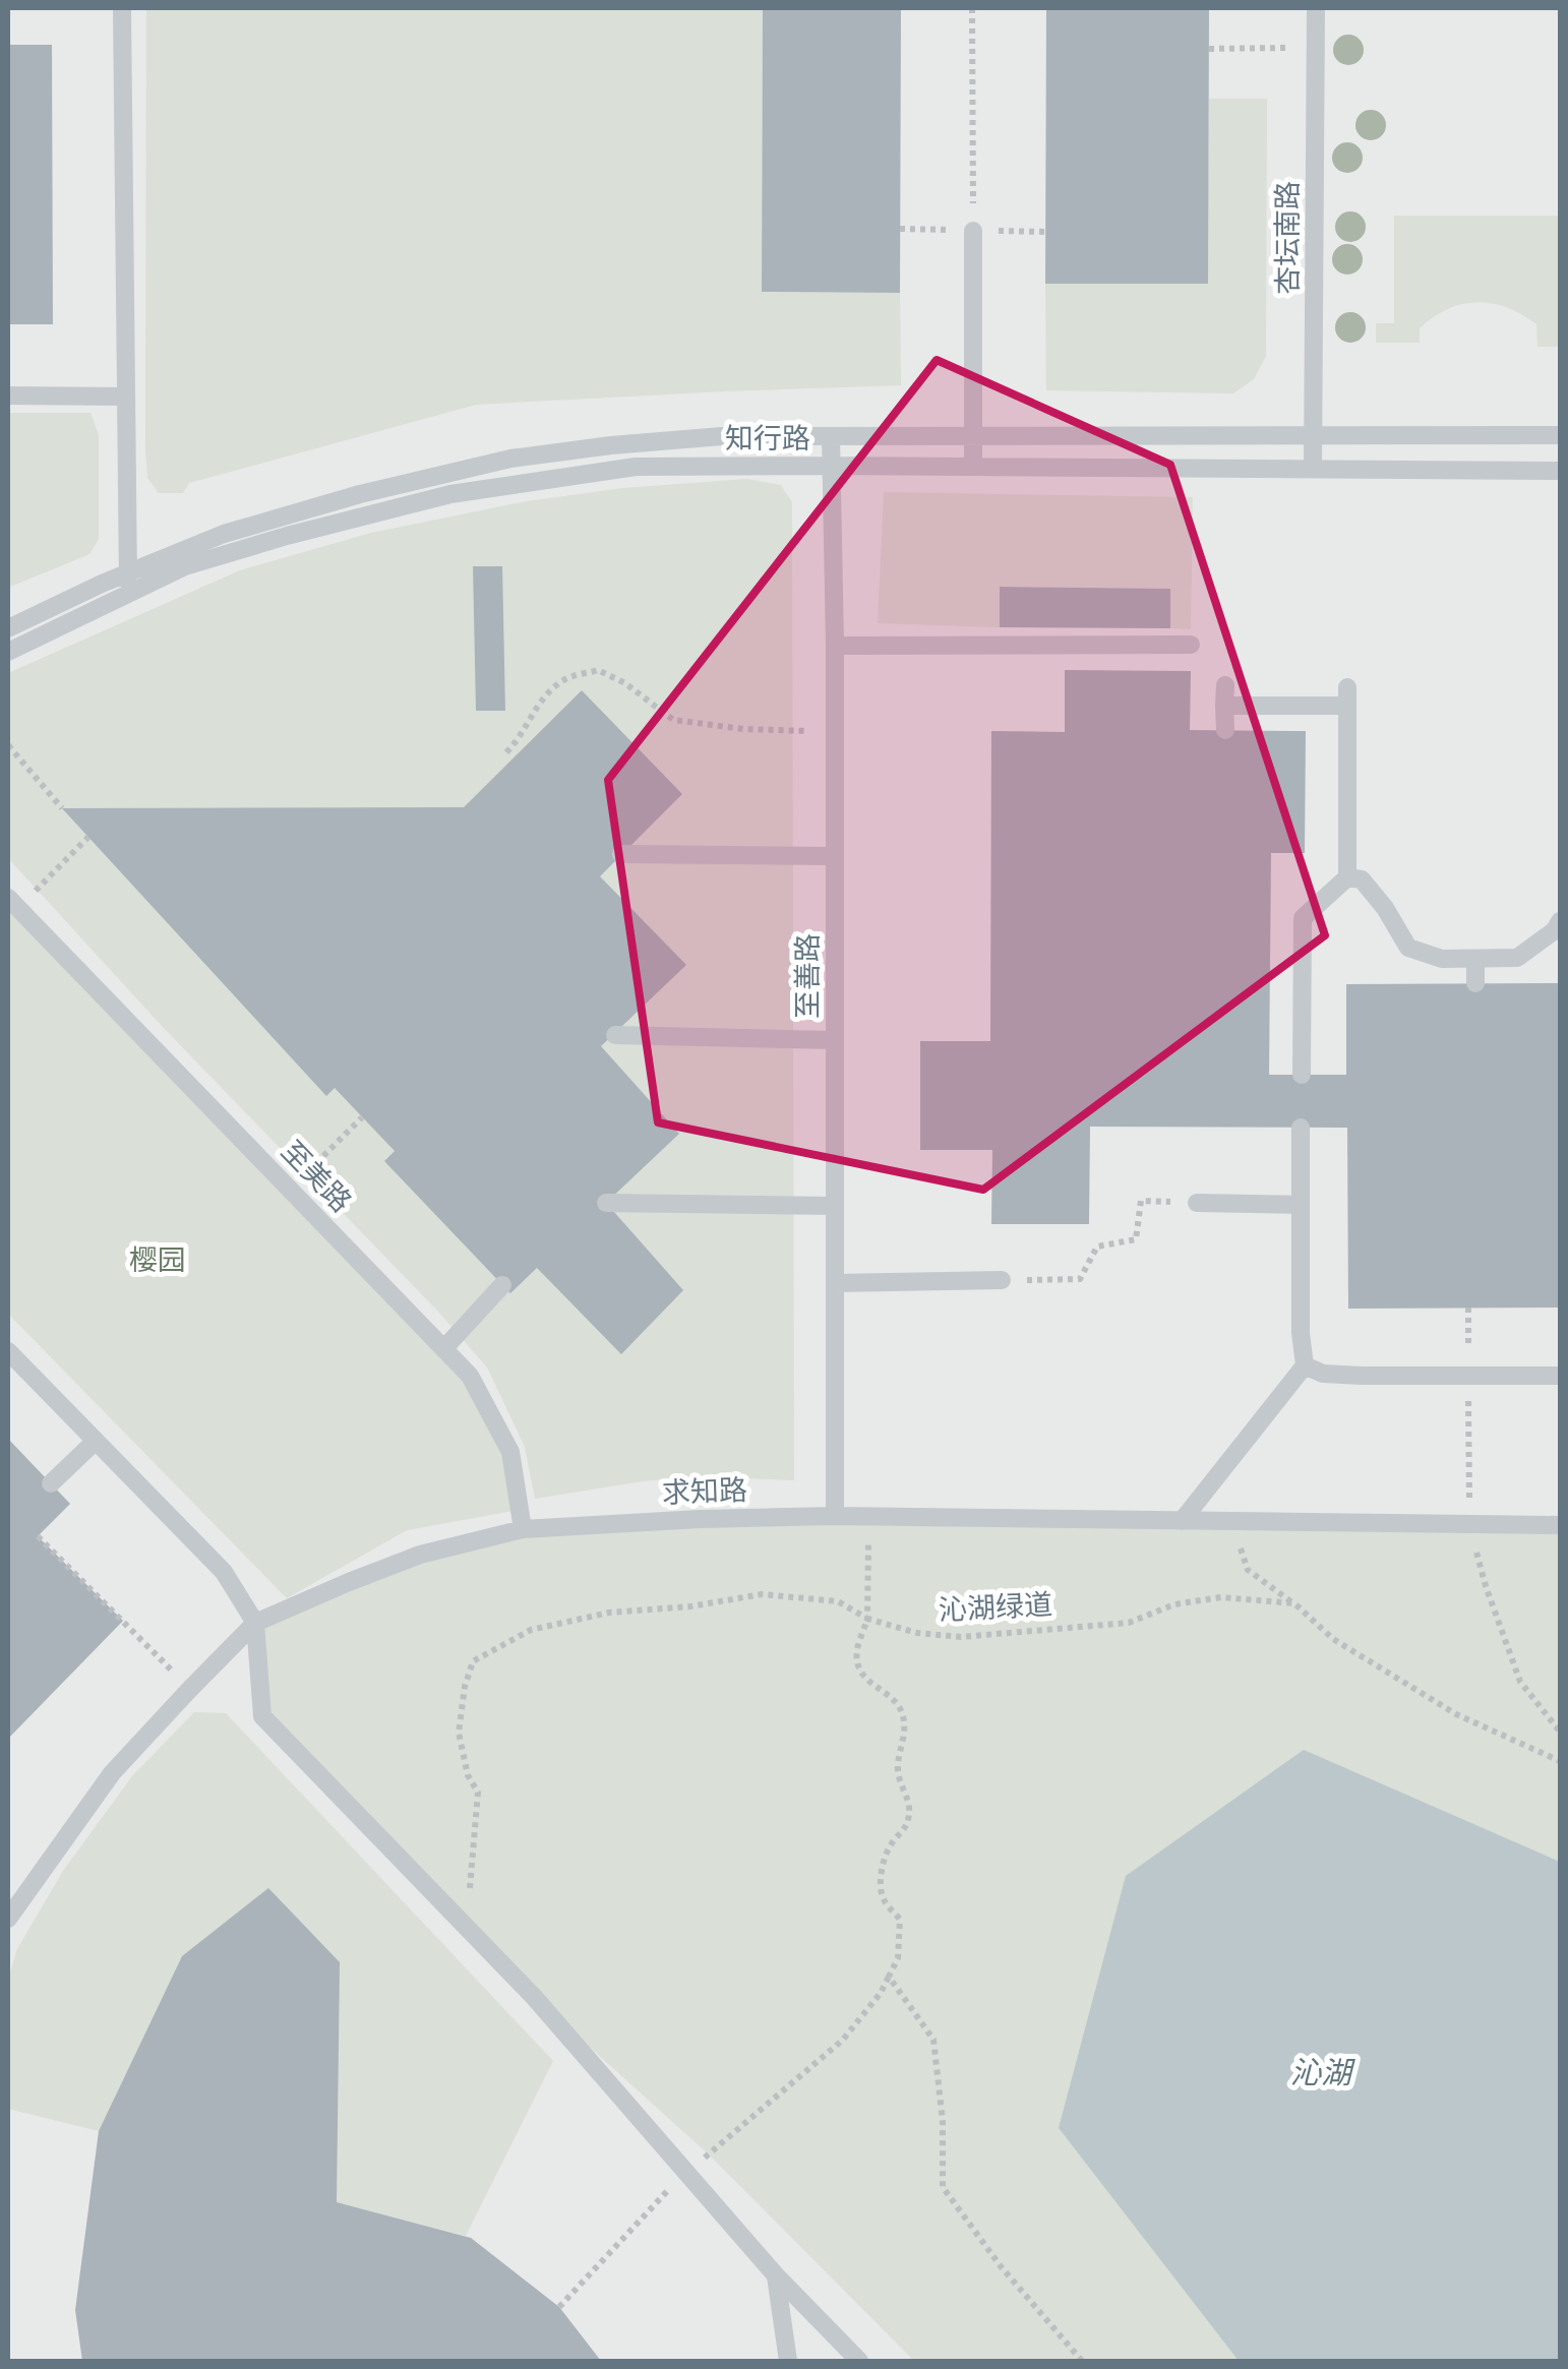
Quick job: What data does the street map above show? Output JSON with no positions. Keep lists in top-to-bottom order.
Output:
{
  "streets": {
    "lane": [
      "杏坛南路",
      "知行路",
      "至善路",
      "至美路",
      "求知路"
    ],
    "path": ["沁湖绿道"]
  },
  "crossings": [
    ["杏坛南路", "知行路"],
    ["知行路", "至善路"],
    ["至善路", "求知路"],
    ["至美路", "求知路"]
  ],
  "water": ["沁湖"],
  "parks": ["樱园"]
}
